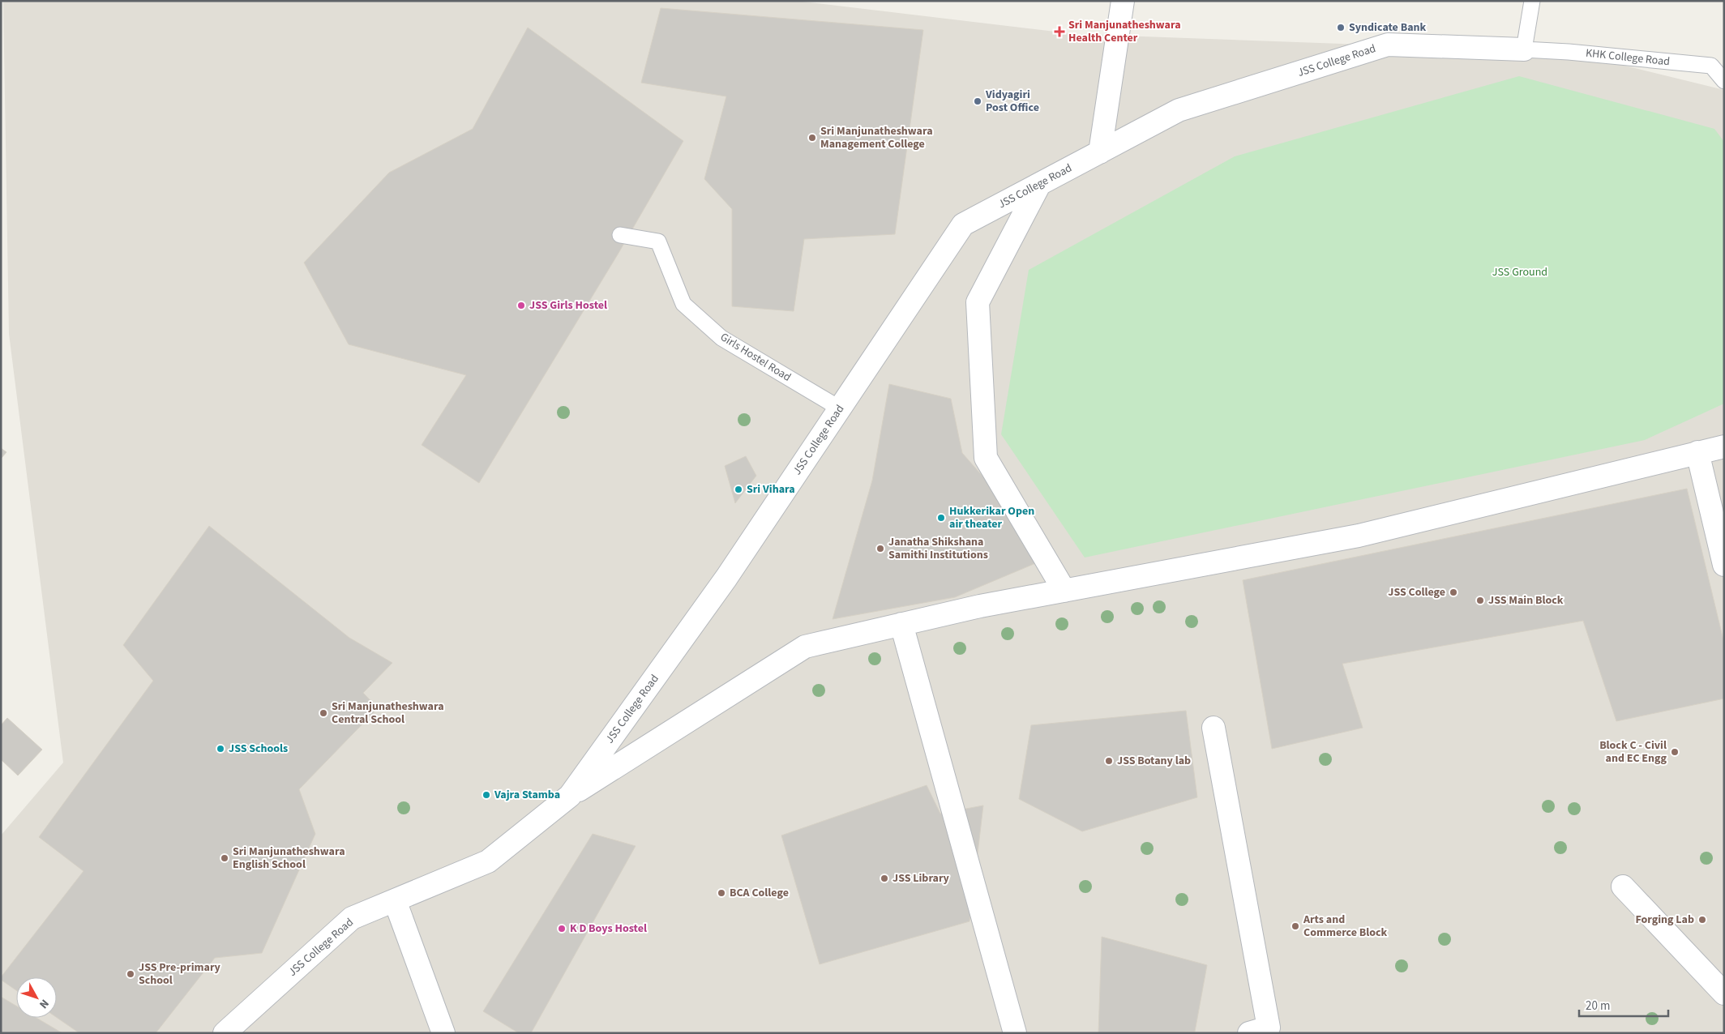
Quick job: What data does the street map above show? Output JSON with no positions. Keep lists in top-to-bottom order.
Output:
{
  "streets": {
    "street": ["JSS College Road"],
    "lane": ["KHK College Road", "Girls Hostel Road"]
  },
  "crossings": [
    ["KHK College Road", "JSS College Road"],
    ["JSS College Road", "Girls Hostel Road"]
  ],
  "parks": ["JSS Ground"],
  "places": {
    "other": [
      "Syndicate Bank",
      "Vidyagiri Post Office",
      "Sri Manjunatheshwara Management College",
      "JSS Girls Hostel",
      "Sri Vihara",
      "Hukkerikar Open air theater",
      "Janatha Shikshana Samithi Institutions",
      "JSS College",
      "JSS Main Block",
      "Sri Manjunatheshwara Central School",
      "JSS Schools",
      "Block C - Civil and EC Engg",
      "JSS Botany lab",
      "Vajra Stamba",
      "Sri Manjunatheshwara English School",
      "JSS Library",
      "BCA College",
      "Forging Lab",
      "Arts and Commerce Block",
      "K D Boys Hostel",
      "JSS Pre-primary School"
    ],
    "health": ["Sri Manjunatheshwara Health Center"]
  },
  "scale_bar": "20 m",
  "north": "bottom right"
}
